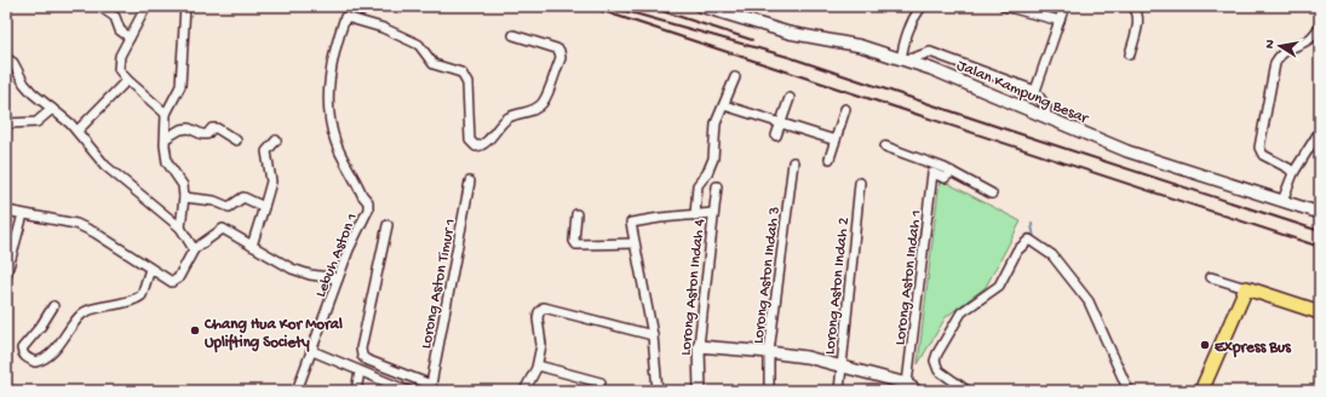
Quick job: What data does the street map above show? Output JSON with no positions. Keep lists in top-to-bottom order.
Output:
{
  "streets": {
    "street": [
      "Jalan Kampung Besar",
      "Lebuh Aston 1",
      "Lorong Aston Indah 3",
      "Lorong Aston Indah 1",
      "Lorong Aston Timur 1",
      "Lorong Aston Indah 2",
      "Lorong Aston Indah 4"
    ]
  },
  "places": ["Chang Hua Kor Moral Uplifting Society", "Express Bus"],
  "north": "left"
}
